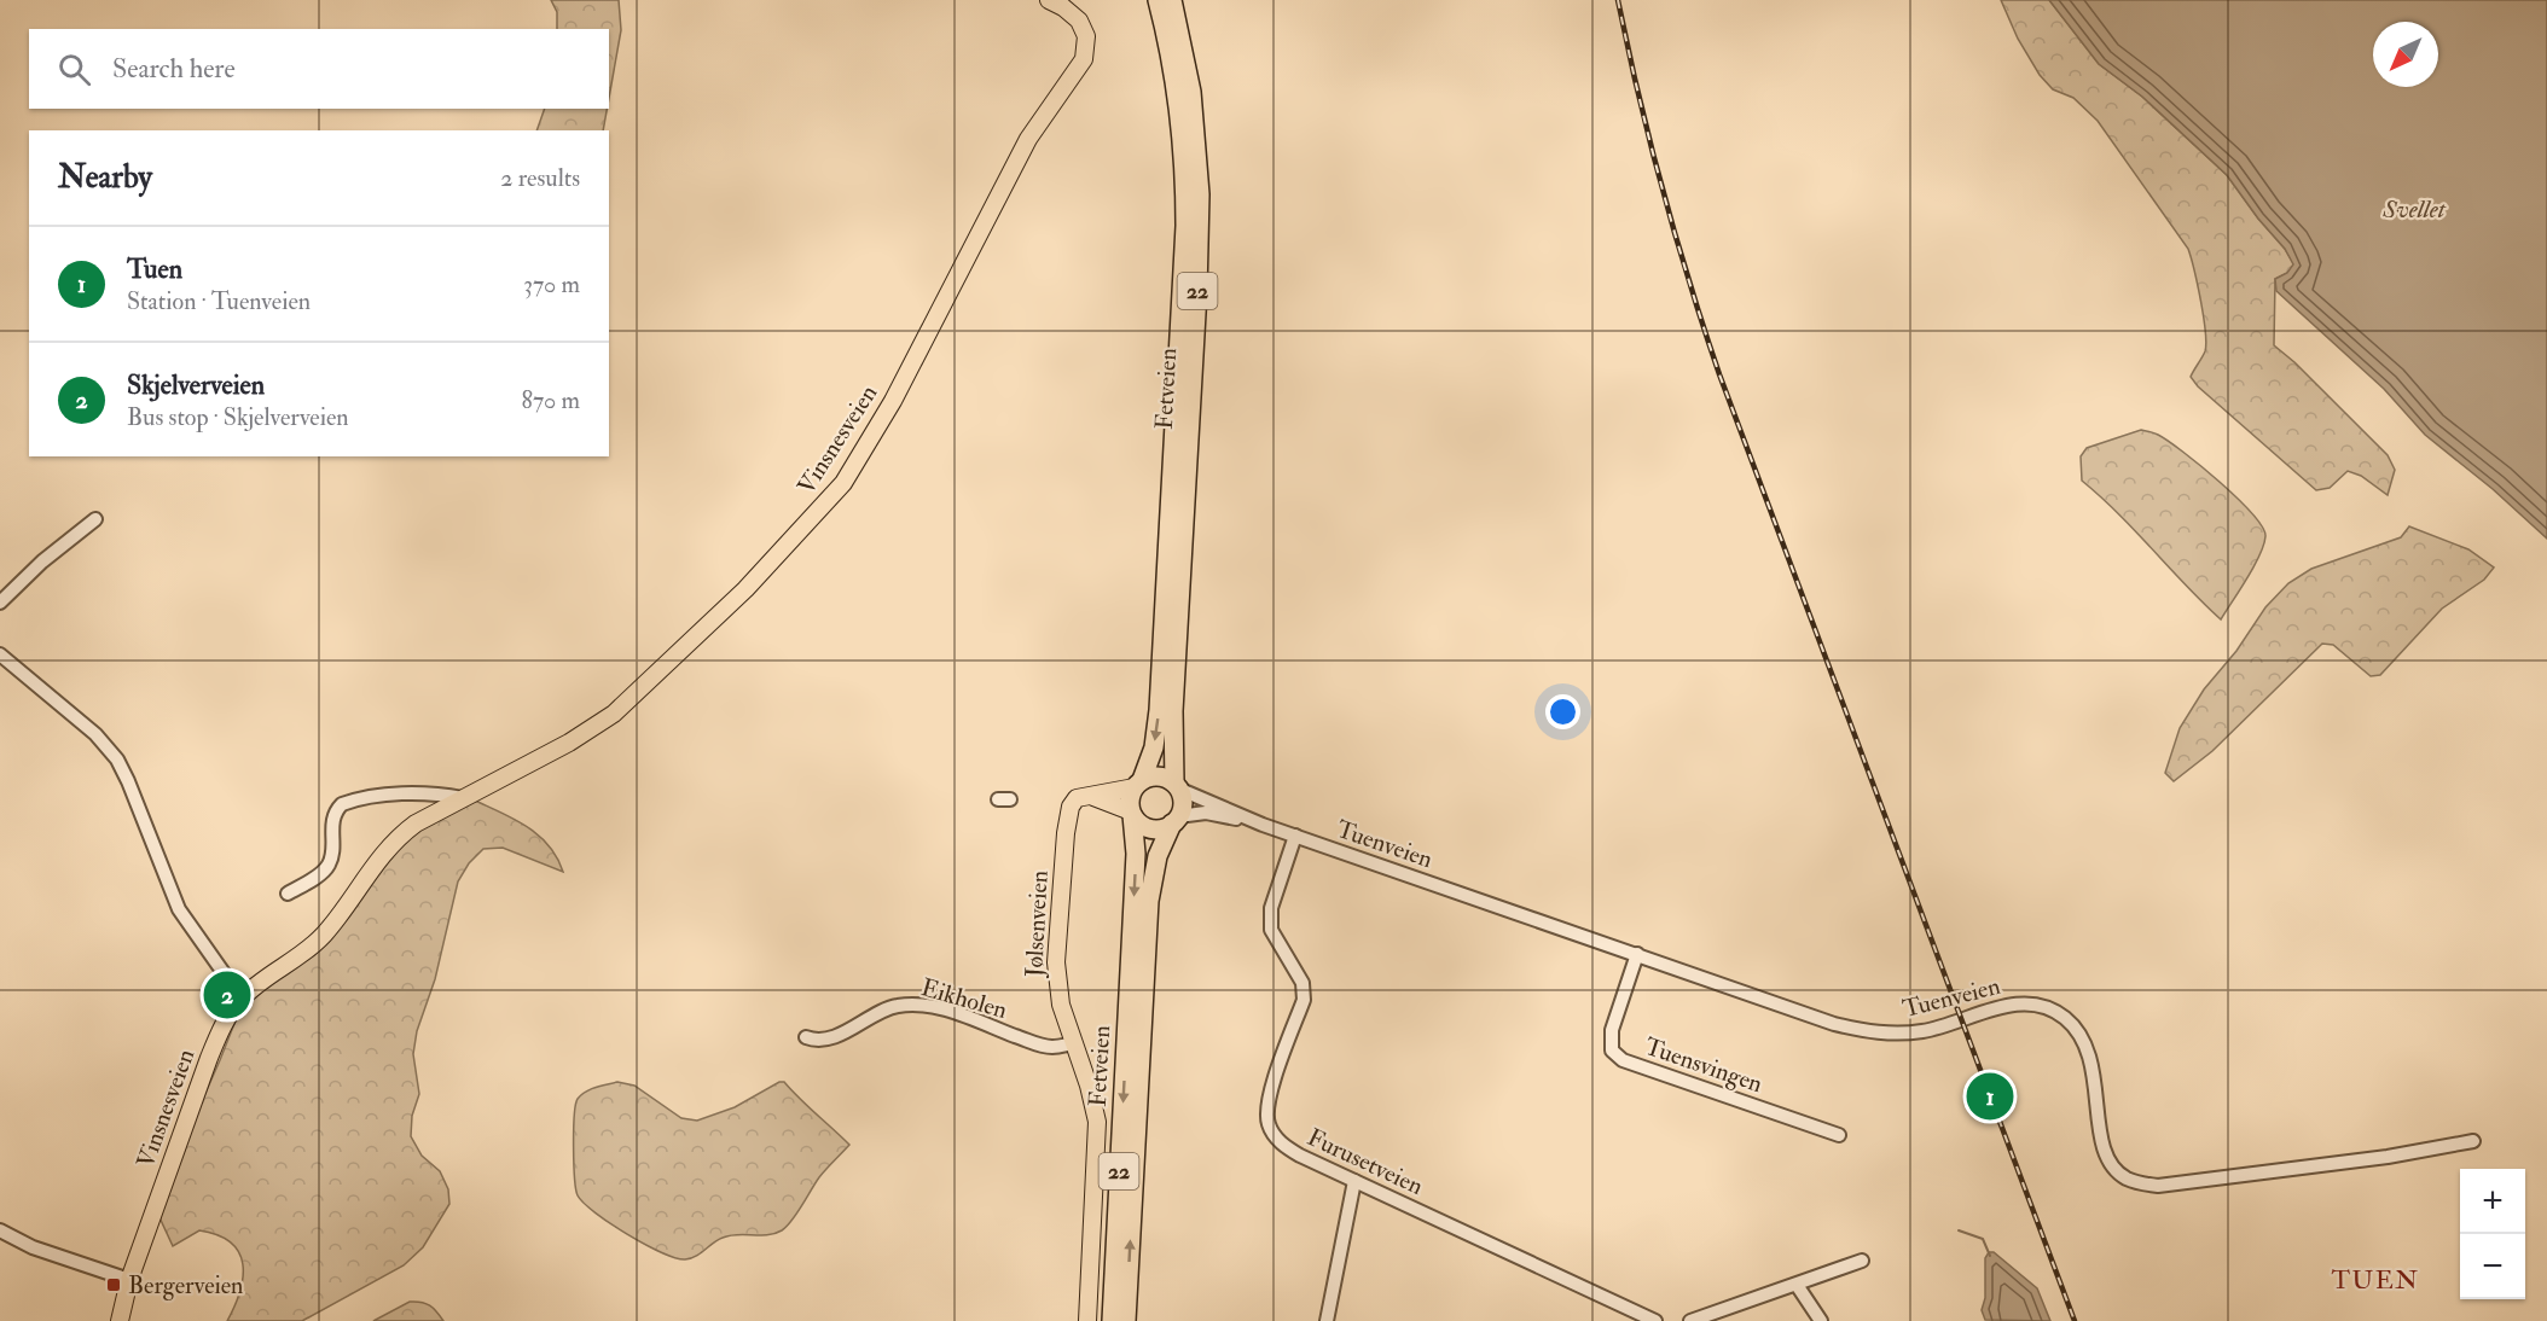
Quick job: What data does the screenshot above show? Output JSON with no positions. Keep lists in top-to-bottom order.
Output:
{
  "streets": {
    "highway": ["22", "Fetveien"],
    "main road": ["Vinsnesveien", "Jølsenveien"],
    "street": [
      "Tuenveien",
      "Eikholen",
      "Tuensvingen",
      "Furusetveien"
    ]
  },
  "crossings": [
    ["22", "Fetveien"],
    ["22", "Tuenveien"],
    ["Fetveien", "Tuenveien"],
    ["Tuenveien", "Tuensvingen"],
    ["Tuenveien", "Furusetveien"],
    ["Jølsenveien", "Eikholen"]
  ],
  "districts": ["TUEN"],
  "water": ["Svellet"],
  "places": {
    "transit": ["Bergerveien"]
  },
  "north": "bottom left",
  "page": {
    "search": "Search here",
    "heading": ["Nearby", "2 results"],
    "list": [
      {
        "mark": "1",
        "name": "Tuen",
        "note": "Station · Tuenveien",
        "value": "370 m"
      },
      {
        "mark": "2",
        "name": "Skjelverveien",
        "note": "Bus stop · Skjelverveien",
        "value": "870 m"
      }
    ],
    "pins": ["2", "1"],
    "map_buttons": ["+", "−"]
  }
}
